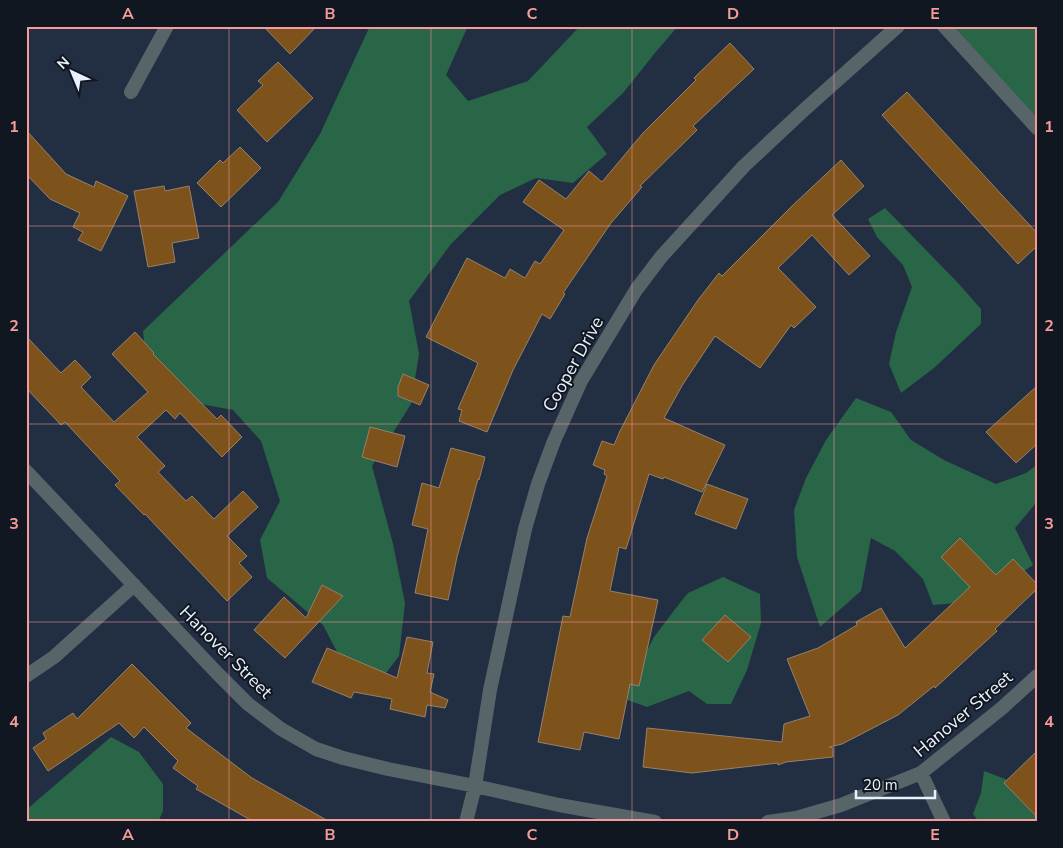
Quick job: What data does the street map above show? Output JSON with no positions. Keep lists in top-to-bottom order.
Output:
{
  "streets": {
    "street": ["Cooper Drive", "Hanover Street"]
  },
  "crossings": [
    ["Cooper Drive", "Hanover Street"]
  ],
  "scale_bar": "20 m",
  "north": "top left",
  "grid": {
    "columns": [
      "A",
      "B",
      "C",
      "D",
      "E"
    ],
    "rows": [
      "1",
      "2",
      "3",
      "4"
    ]
  }
}
